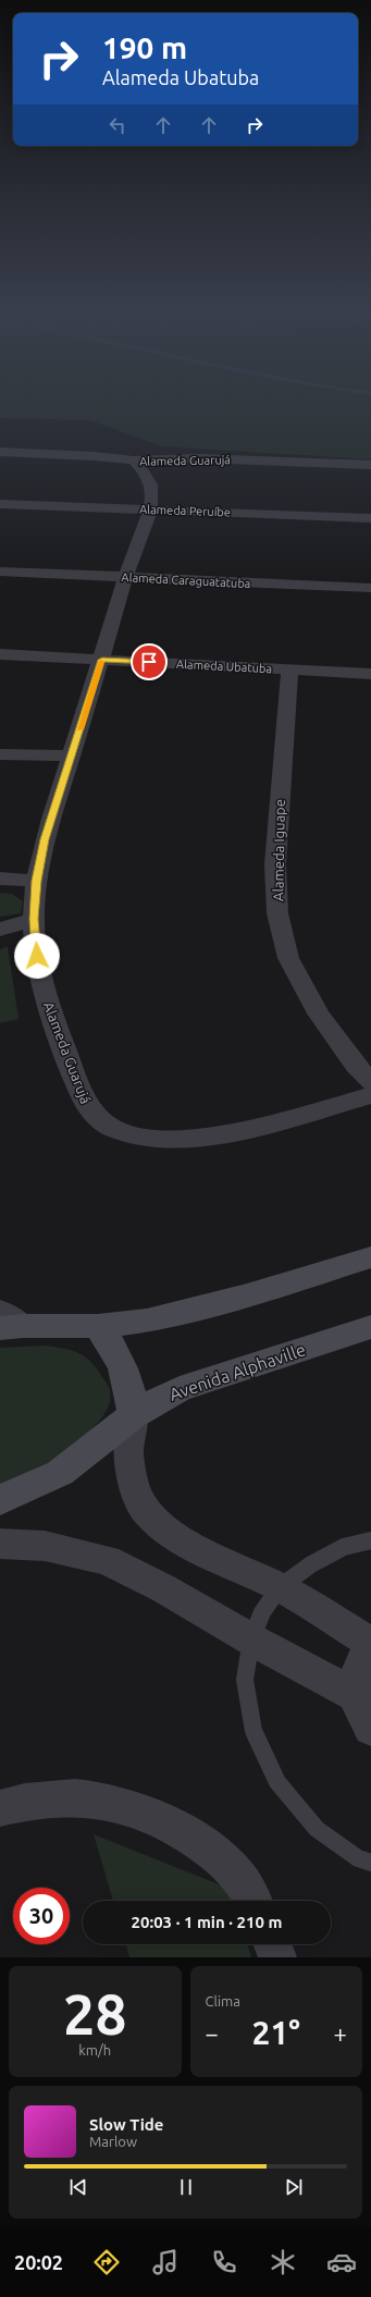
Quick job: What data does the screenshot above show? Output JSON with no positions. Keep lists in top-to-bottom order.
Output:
{
  "streets": {
    "main road": ["Avenida Alphaville"],
    "street": [
      "Alameda Guarujá",
      "Alameda Peruíbe",
      "Alameda Caraguatatuba",
      "Alameda Ubatuba",
      "Alameda Iguape"
    ]
  },
  "crossings": [
    ["Alameda Guarujá", "Alameda Peruíbe"],
    ["Alameda Guarujá", "Alameda Caraguatatuba"],
    ["Alameda Guarujá", "Alameda Ubatuba"],
    ["Alameda Ubatuba", "Alameda Iguape"]
  ],
  "page": {
    "turn": ["190 m", "Alameda Ubatuba"],
    "limit": "30",
    "trip": "20:03 · 1 min · 210 m",
    "tile": [
      ["28", "km/h"],
      "Clima"
    ],
    "heat": ["−", "21°", "+"],
    "song": ["Slow Tide", "Marlow"],
    "tabs": "20:02"
  }
}
